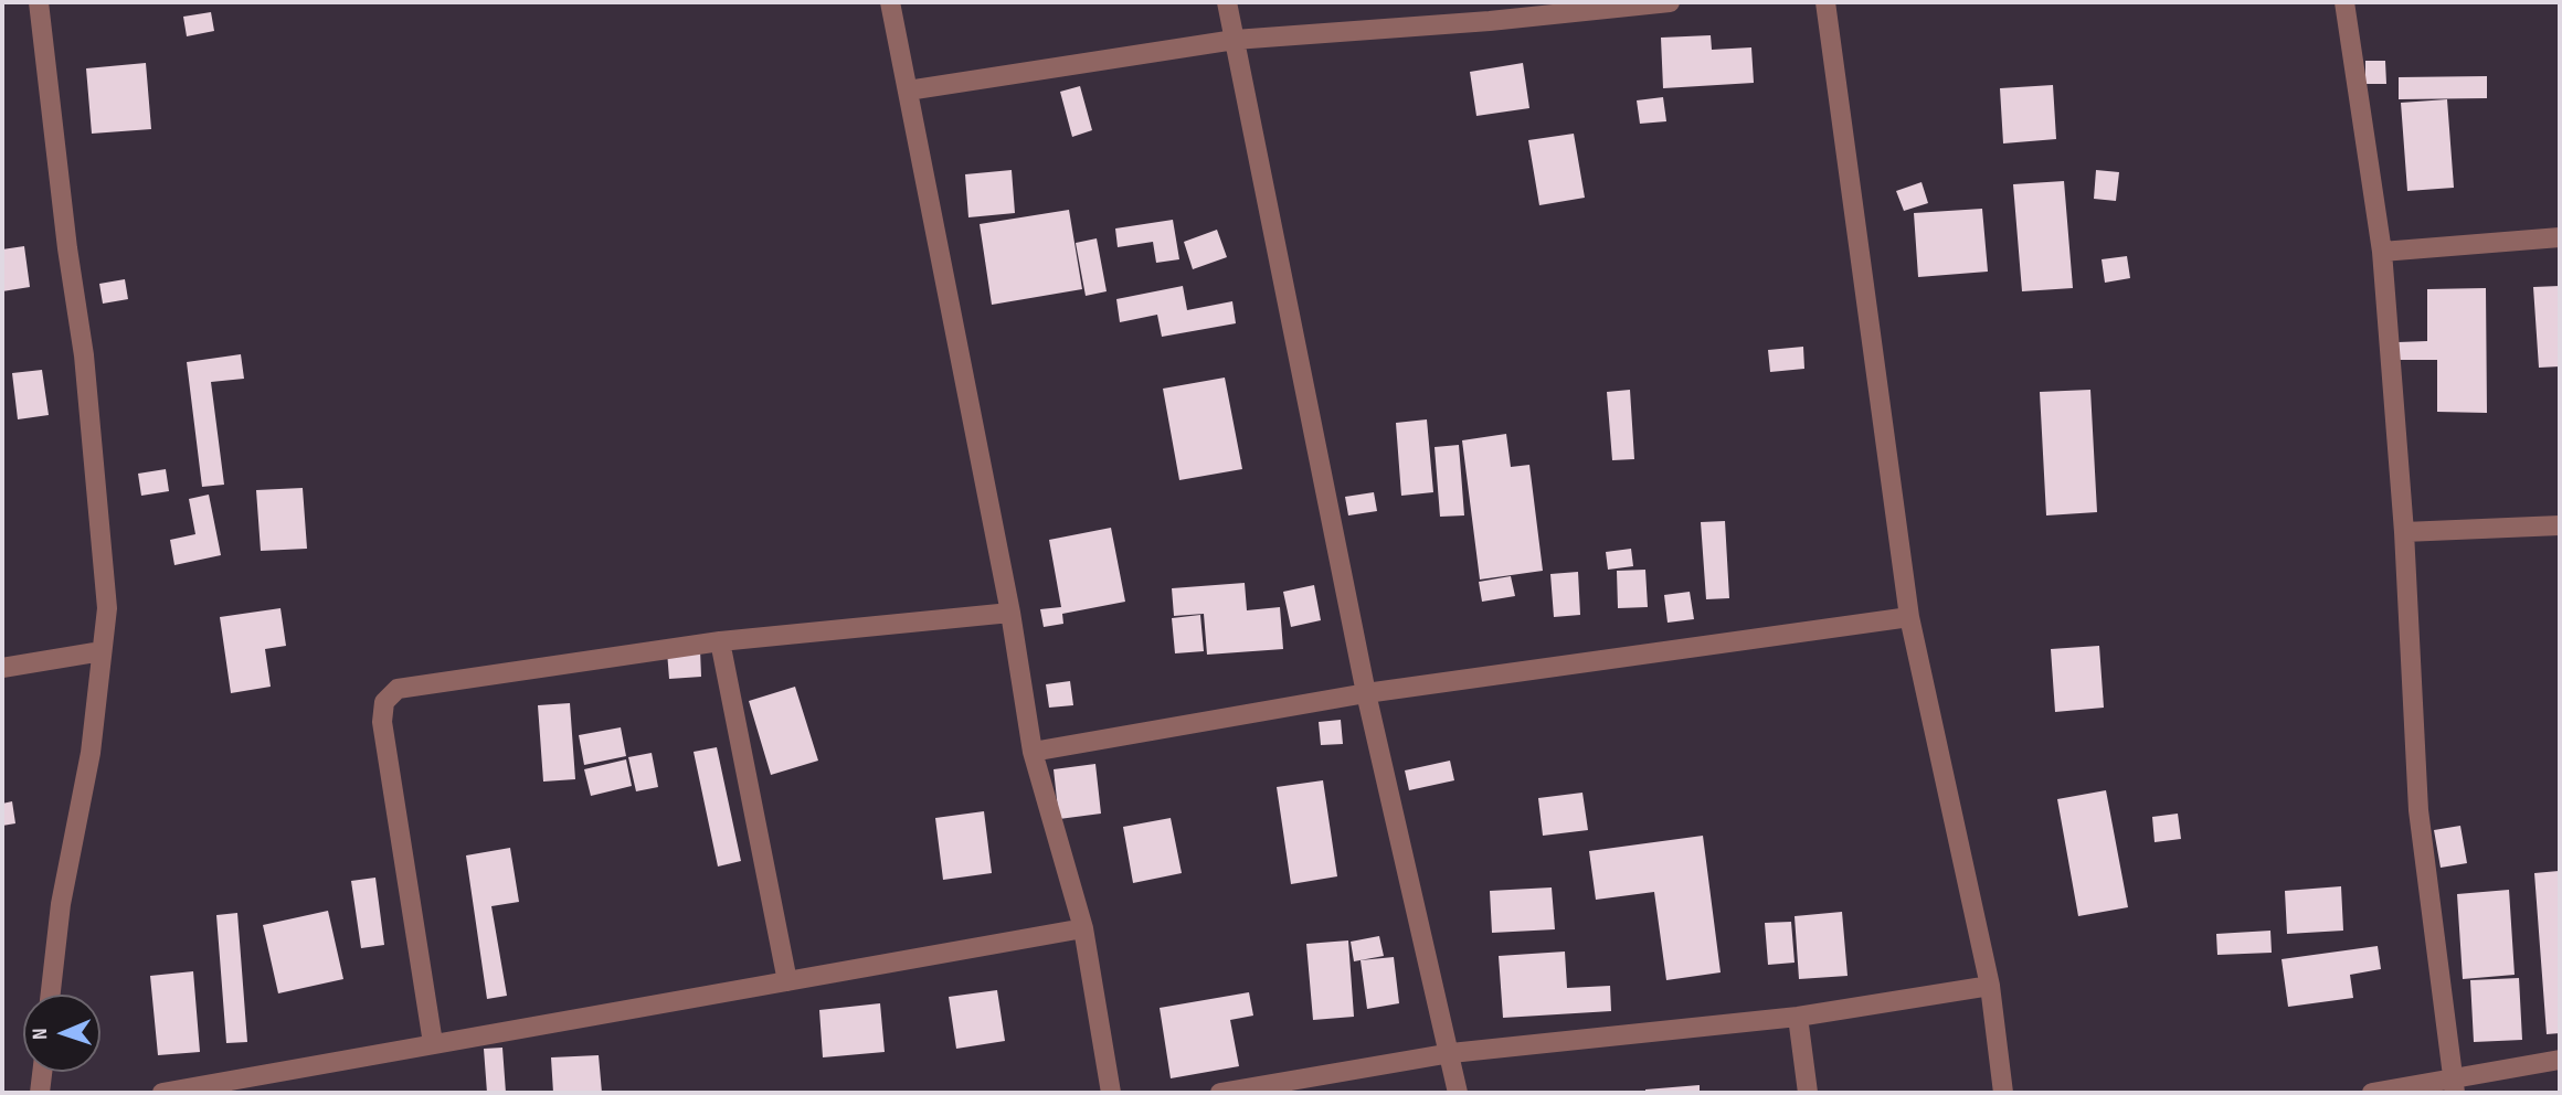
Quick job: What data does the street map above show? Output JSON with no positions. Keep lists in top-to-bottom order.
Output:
{
  "north": "left"
}
